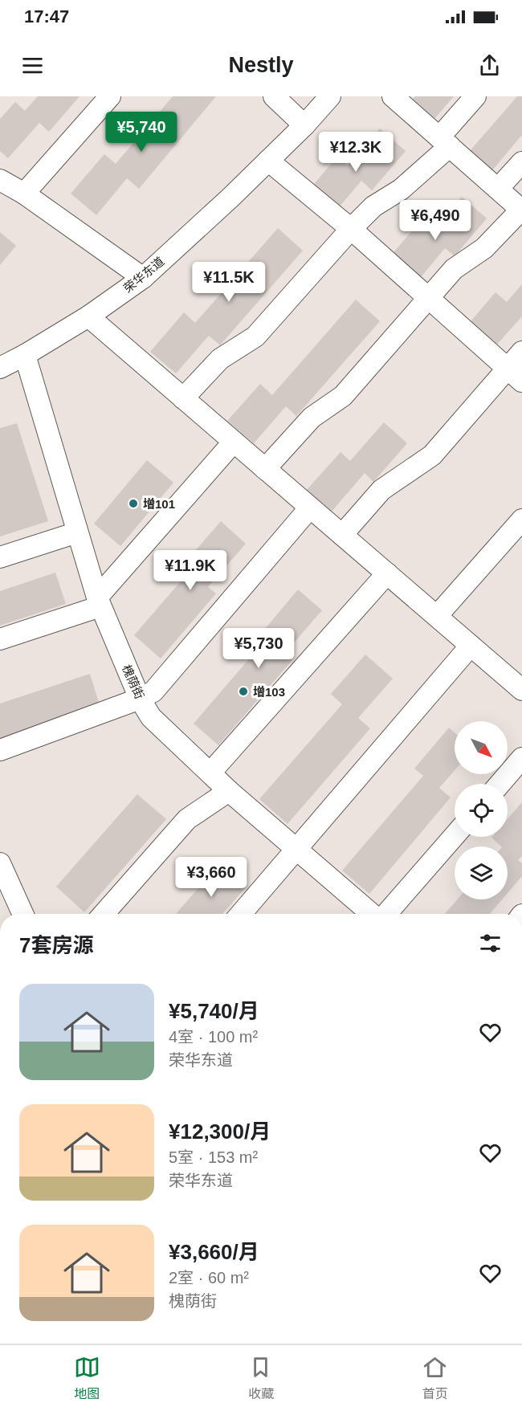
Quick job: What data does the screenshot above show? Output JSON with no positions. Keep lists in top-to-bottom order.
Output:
{
  "streets": {
    "street": ["荣华东道", "槐荫街"]
  },
  "crossings": [
    ["荣华东道", "槐荫街"]
  ],
  "places": ["增101", "增103"],
  "north": "bottom right",
  "page": {
    "status": "17:47",
    "header": "Nestly",
    "price": [
      "¥5,740",
      "¥12.3K",
      "¥6,490",
      "¥11.5K",
      "¥11.9K",
      "¥5,730",
      "¥3,660"
    ],
    "heading": "7套房源",
    "list": [
      {
        "name": "¥5,740/月",
        "note": "4室 · 100 m² · 荣华东道"
      },
      {
        "name": "¥12,300/月",
        "note": "5室 · 153 m² · 荣华东道"
      },
      {
        "name": "¥3,660/月",
        "note": "2室 · 60 m² · 槐荫街"
      }
    ],
    "tabs": ["地图", "收藏", "首页"]
  }
}
